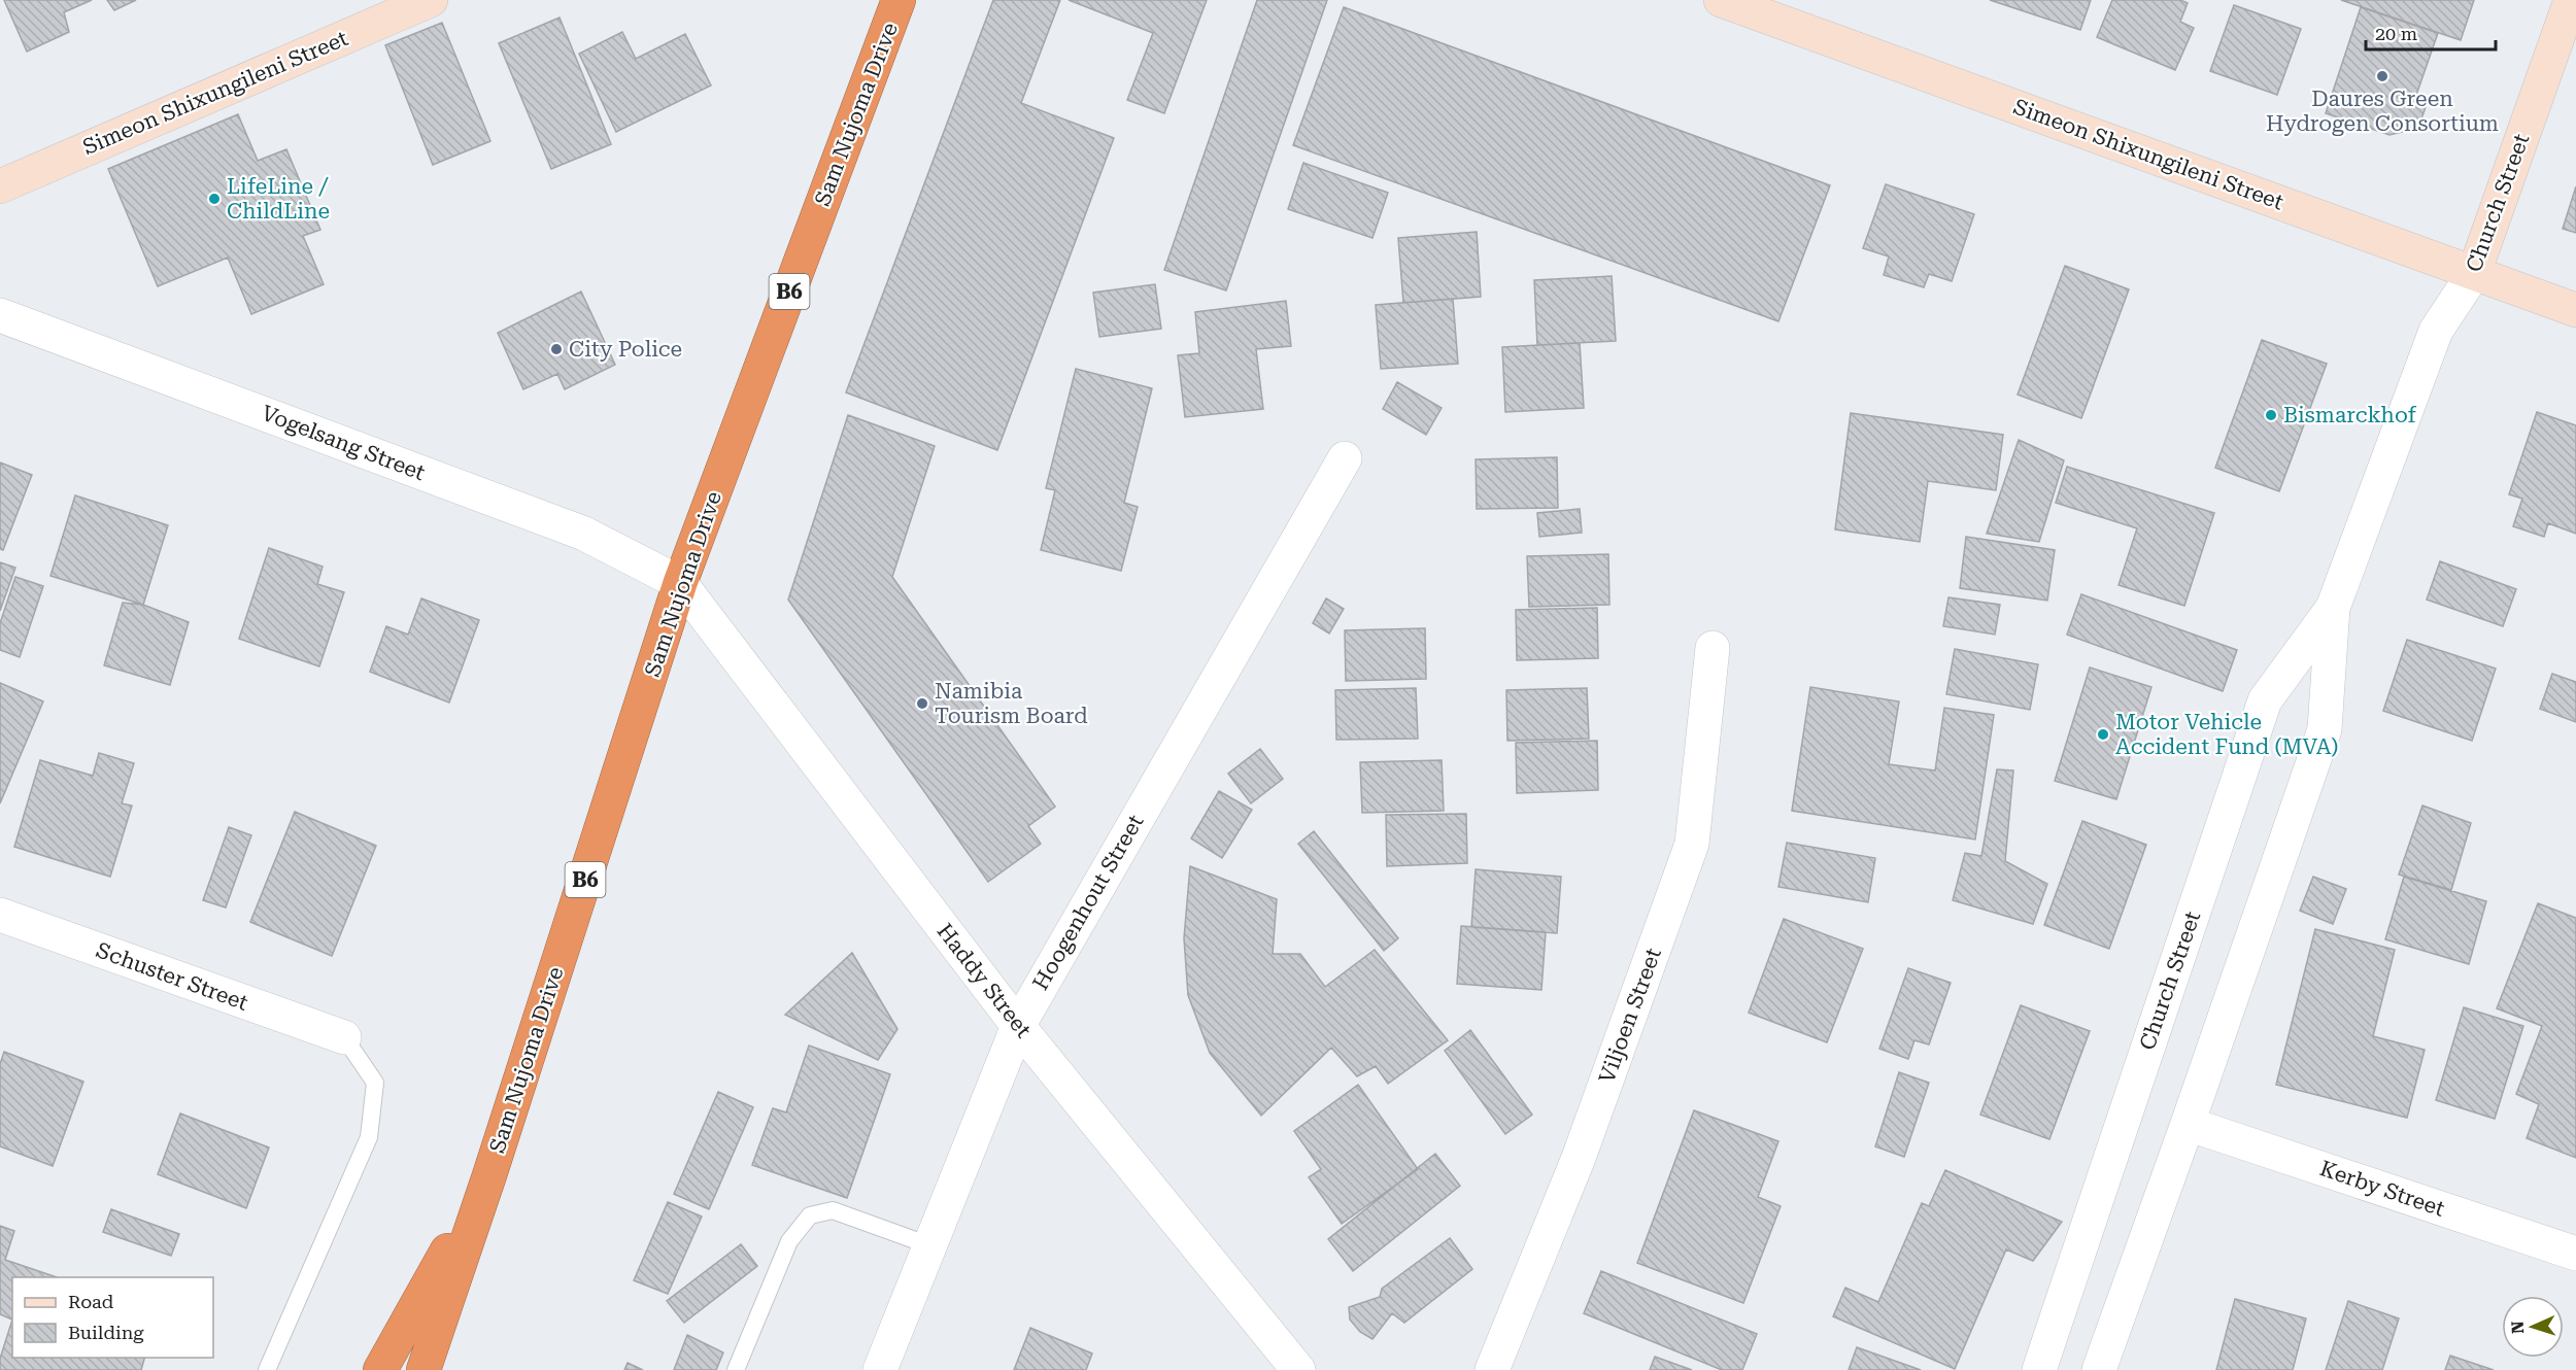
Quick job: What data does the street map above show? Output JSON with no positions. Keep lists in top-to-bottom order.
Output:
{
  "streets": {
    "highway": ["Sam Nujoma Drive", "B6"],
    "street": [
      "Simeon Shixungileni Street",
      "Church Street",
      "Vogelsang Street",
      "Hoogenhout Street",
      "Schuster Street",
      "Haddy Street",
      "Viljoen Street",
      "Kerby Street"
    ]
  },
  "crossings": [
    ["Simeon Shixungileni Street", "Church Street"],
    ["Sam Nujoma Drive", "Vogelsang Street"],
    ["Sam Nujoma Drive", "Haddy Street"],
    ["Church Street", "Kerby Street"],
    ["Vogelsang Street", "Haddy Street"],
    ["Hoogenhout Street", "Haddy Street"]
  ],
  "places": [
    "Daures Green Hydrogen Consortium",
    "LifeLine / ChildLine",
    "City Police",
    "Bismarckhof",
    "Namibia Tourism Board",
    "Motor Vehicle Accident Fund (MVA)"
  ],
  "legend": ["Road", "Building"],
  "scale_bar": "20 m",
  "north": "left"
}
